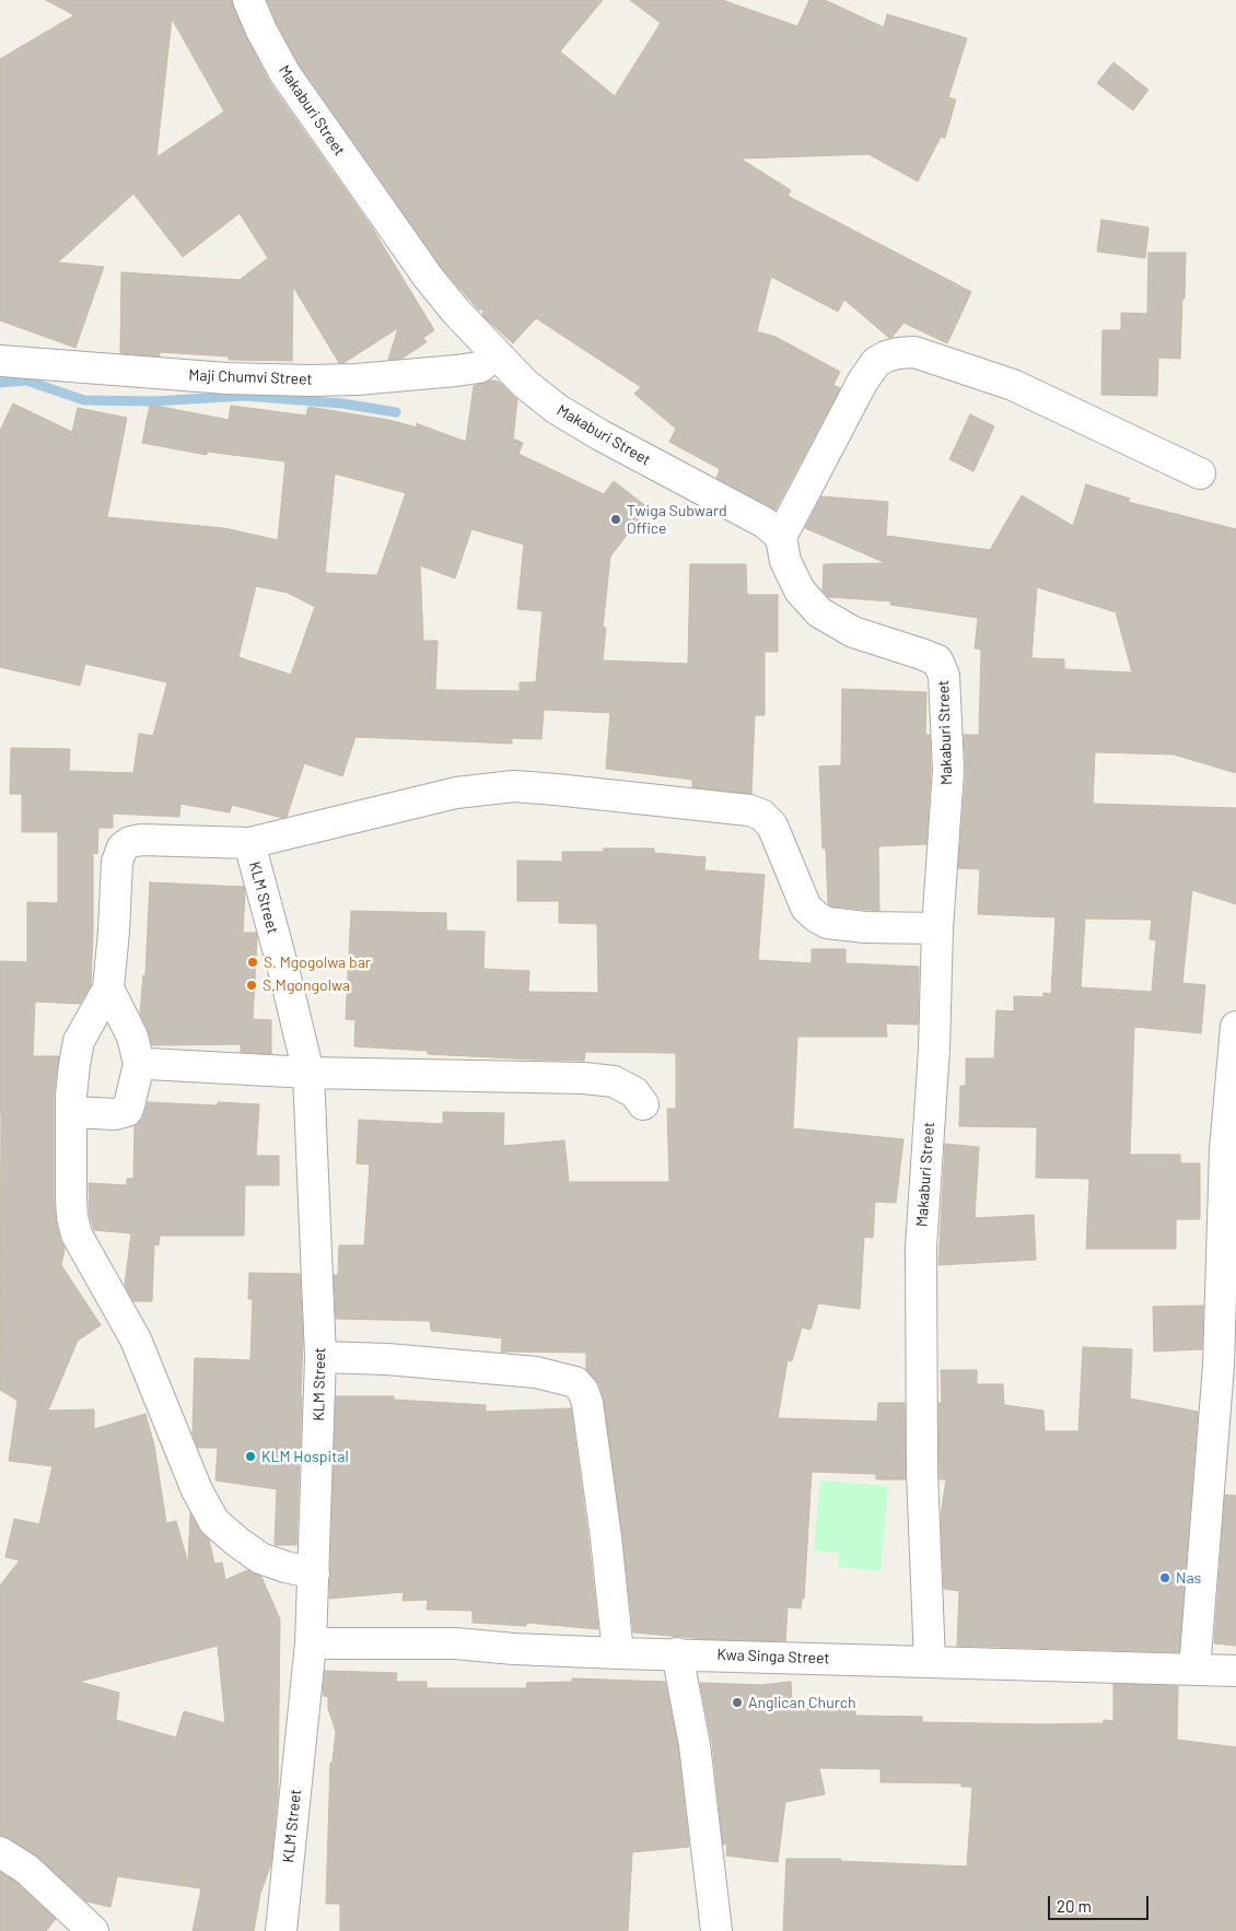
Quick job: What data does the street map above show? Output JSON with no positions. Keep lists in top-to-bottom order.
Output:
{
  "streets": {
    "street": [
      "Makaburi Street",
      "Maji Chumvi Street",
      "KLM Street",
      "Kwa Singa Street"
    ]
  },
  "crossings": [
    ["Makaburi Street", "Maji Chumvi Street"],
    ["Makaburi Street", "Kwa Singa Street"],
    ["KLM Street", "Kwa Singa Street"]
  ],
  "places": [
    "Twiga Subward Office",
    "S. Mgogolwa bar",
    "S.Mgongolwa",
    "KLM Hospital",
    "Nas",
    "Anglican Church"
  ],
  "scale_bar": "20 m"
}
